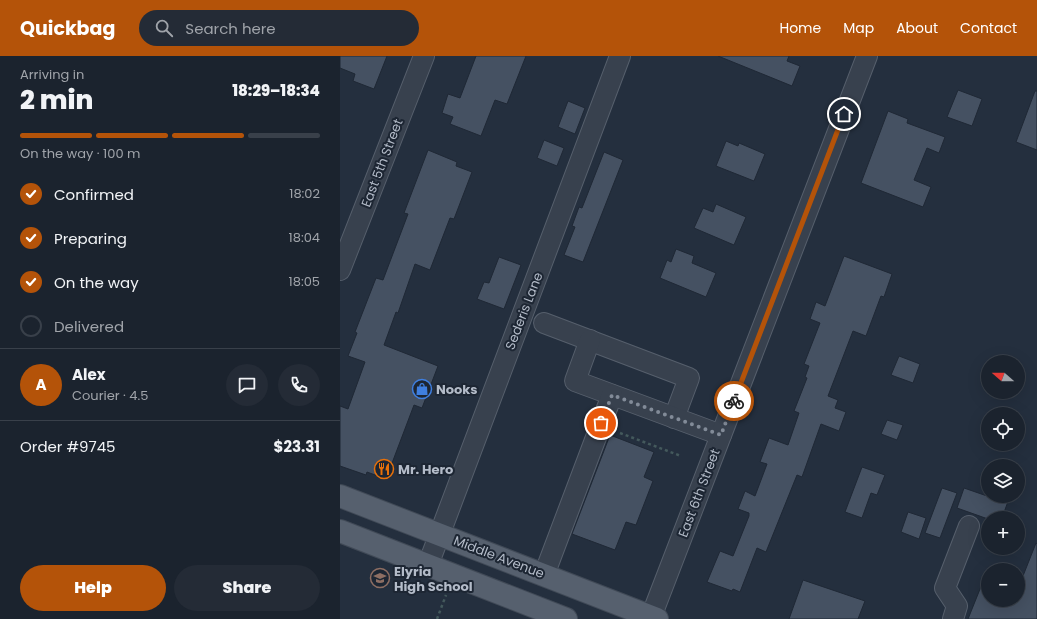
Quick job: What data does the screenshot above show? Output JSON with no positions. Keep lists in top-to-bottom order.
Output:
{
  "streets": {
    "main road": ["Middle Avenue"],
    "street": ["East 5th Street", "Sederis Lane", "East 6th Street"]
  },
  "crossings": [
    ["Sederis Lane", "Middle Avenue"],
    ["East 6th Street", "Middle Avenue"]
  ],
  "places": {
    "shop": ["Nooks"],
    "restaurant": ["Mr. Hero"],
    "school or university": ["Elyria High School"]
  },
  "north": "left",
  "page": {
    "header": "Quickbag",
    "search": "Search here",
    "nav": [
      "Home",
      "Map",
      "About",
      "Contact"
    ],
    "heading": ["2 min", "Arriving in", "18:29–18:34"],
    "panel": [
      "Alex",
      "Courier · 4.5",
      "Order #9745",
      "$23.31"
    ],
    "bar": "On the way · 100 m",
    "list": [
      ["Confirmed", "18:02"],
      ["Preparing", "18:04"],
      ["On the way", "18:05"],
      "Delivered"
    ],
    "map_buttons": ["+", "−"],
    "round": "A",
    "buttons": ["Help", "Share"]
  }
}
